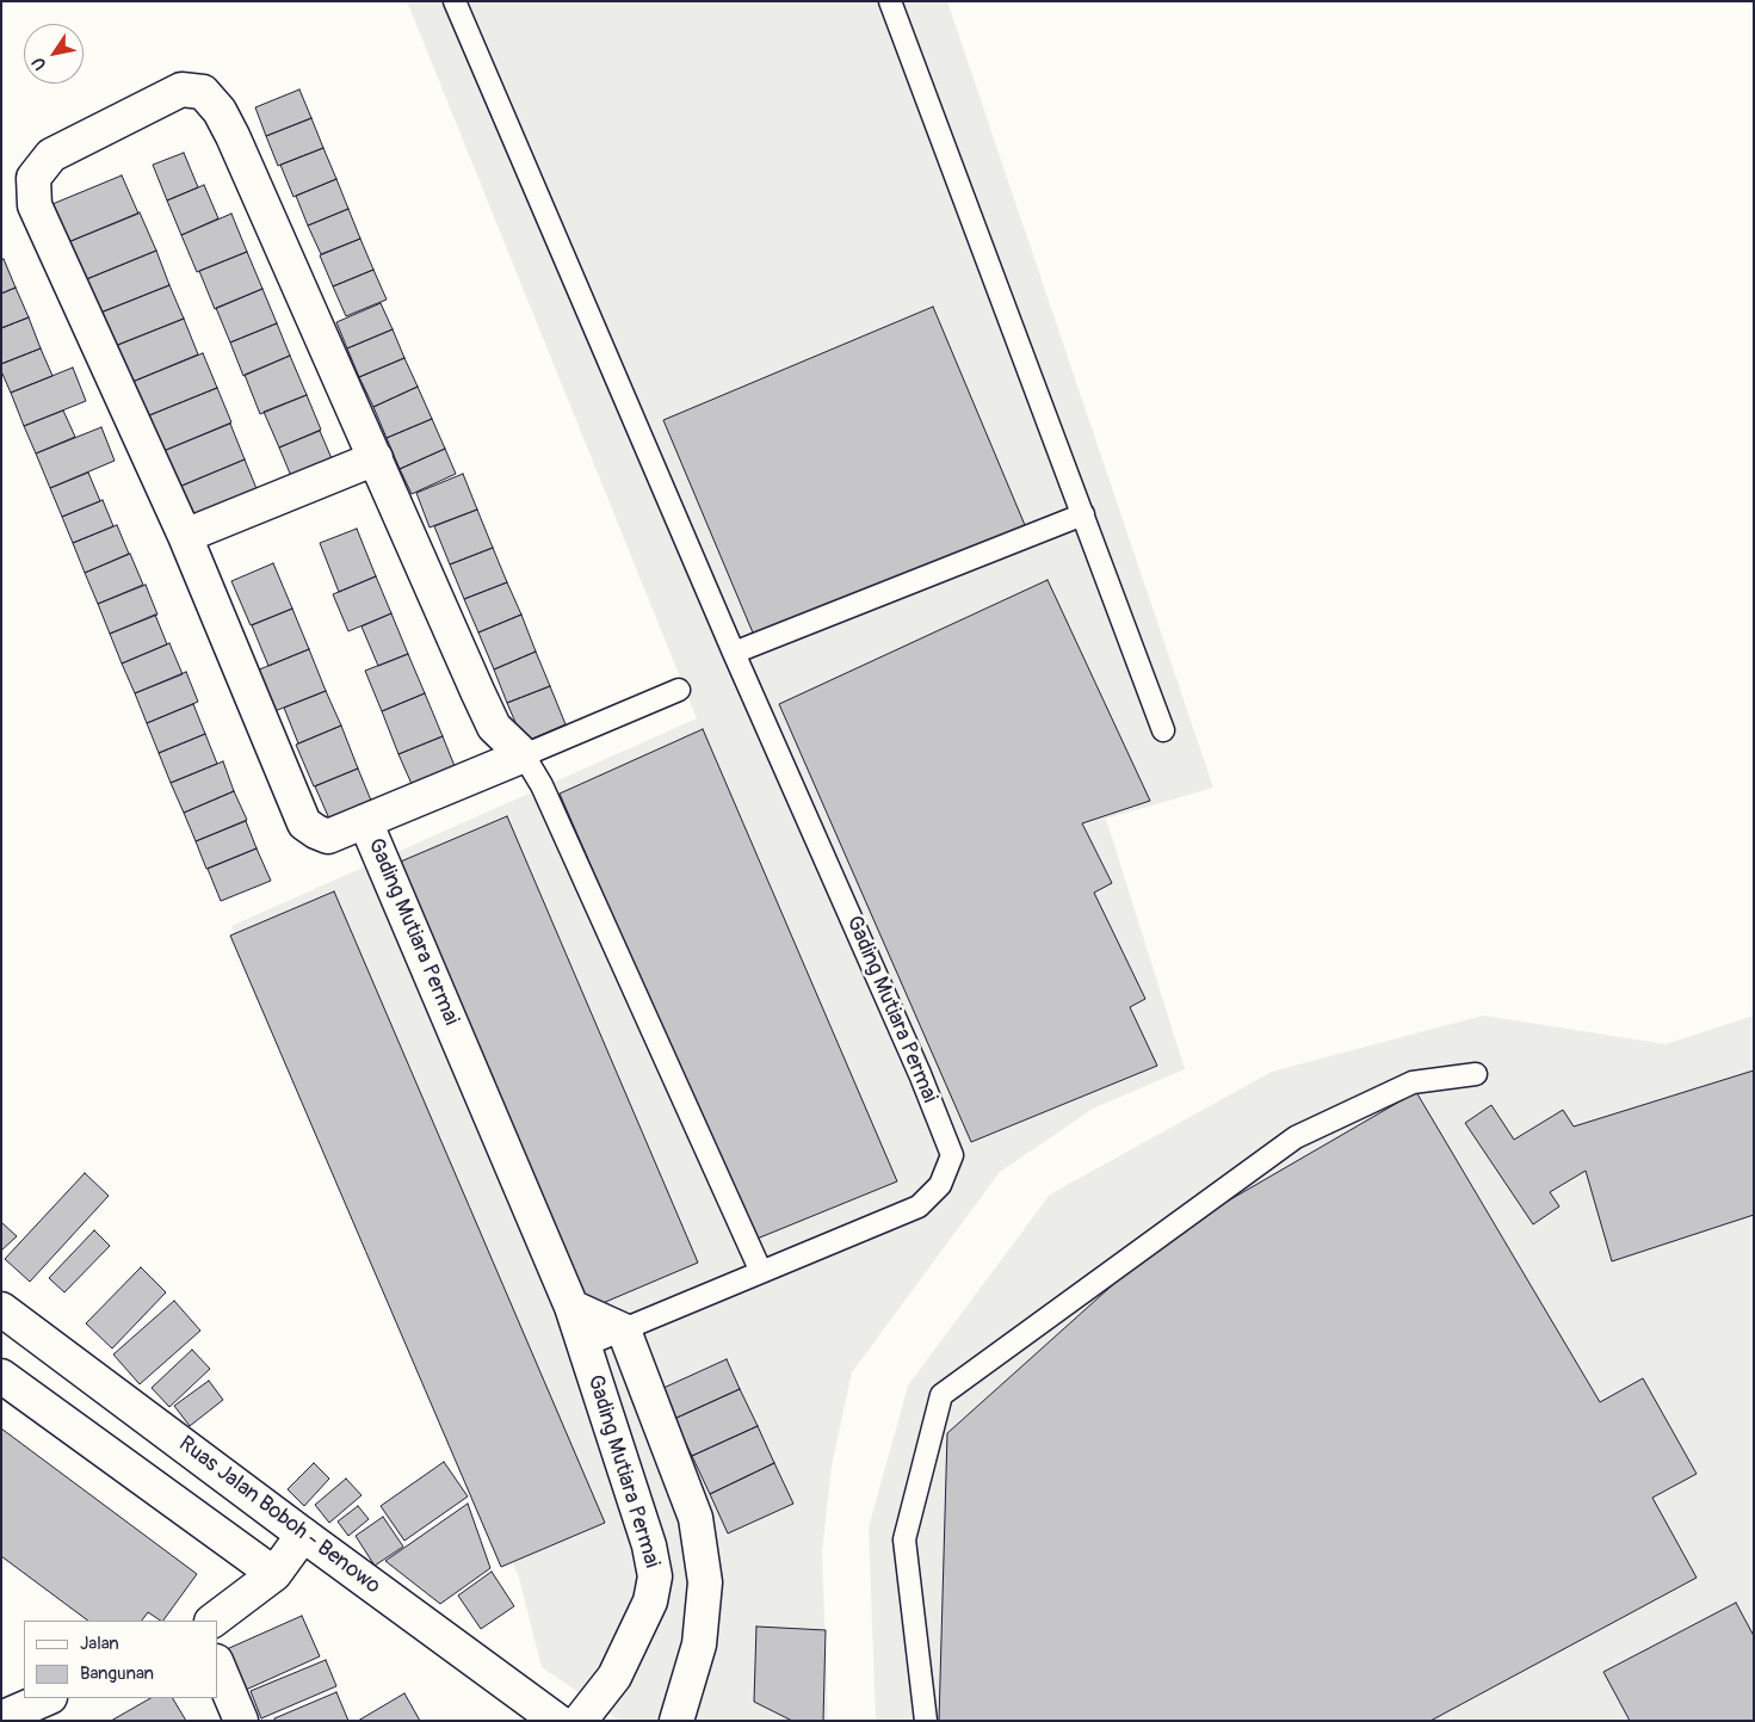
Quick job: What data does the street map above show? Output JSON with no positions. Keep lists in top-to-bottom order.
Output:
{
  "streets": {
    "street": ["Gading Mutiara Permai", "Ruas Jalan Boboh - Benowo"]
  },
  "legend": ["Jalan", "Bangunan"],
  "north": "bottom left"
}
